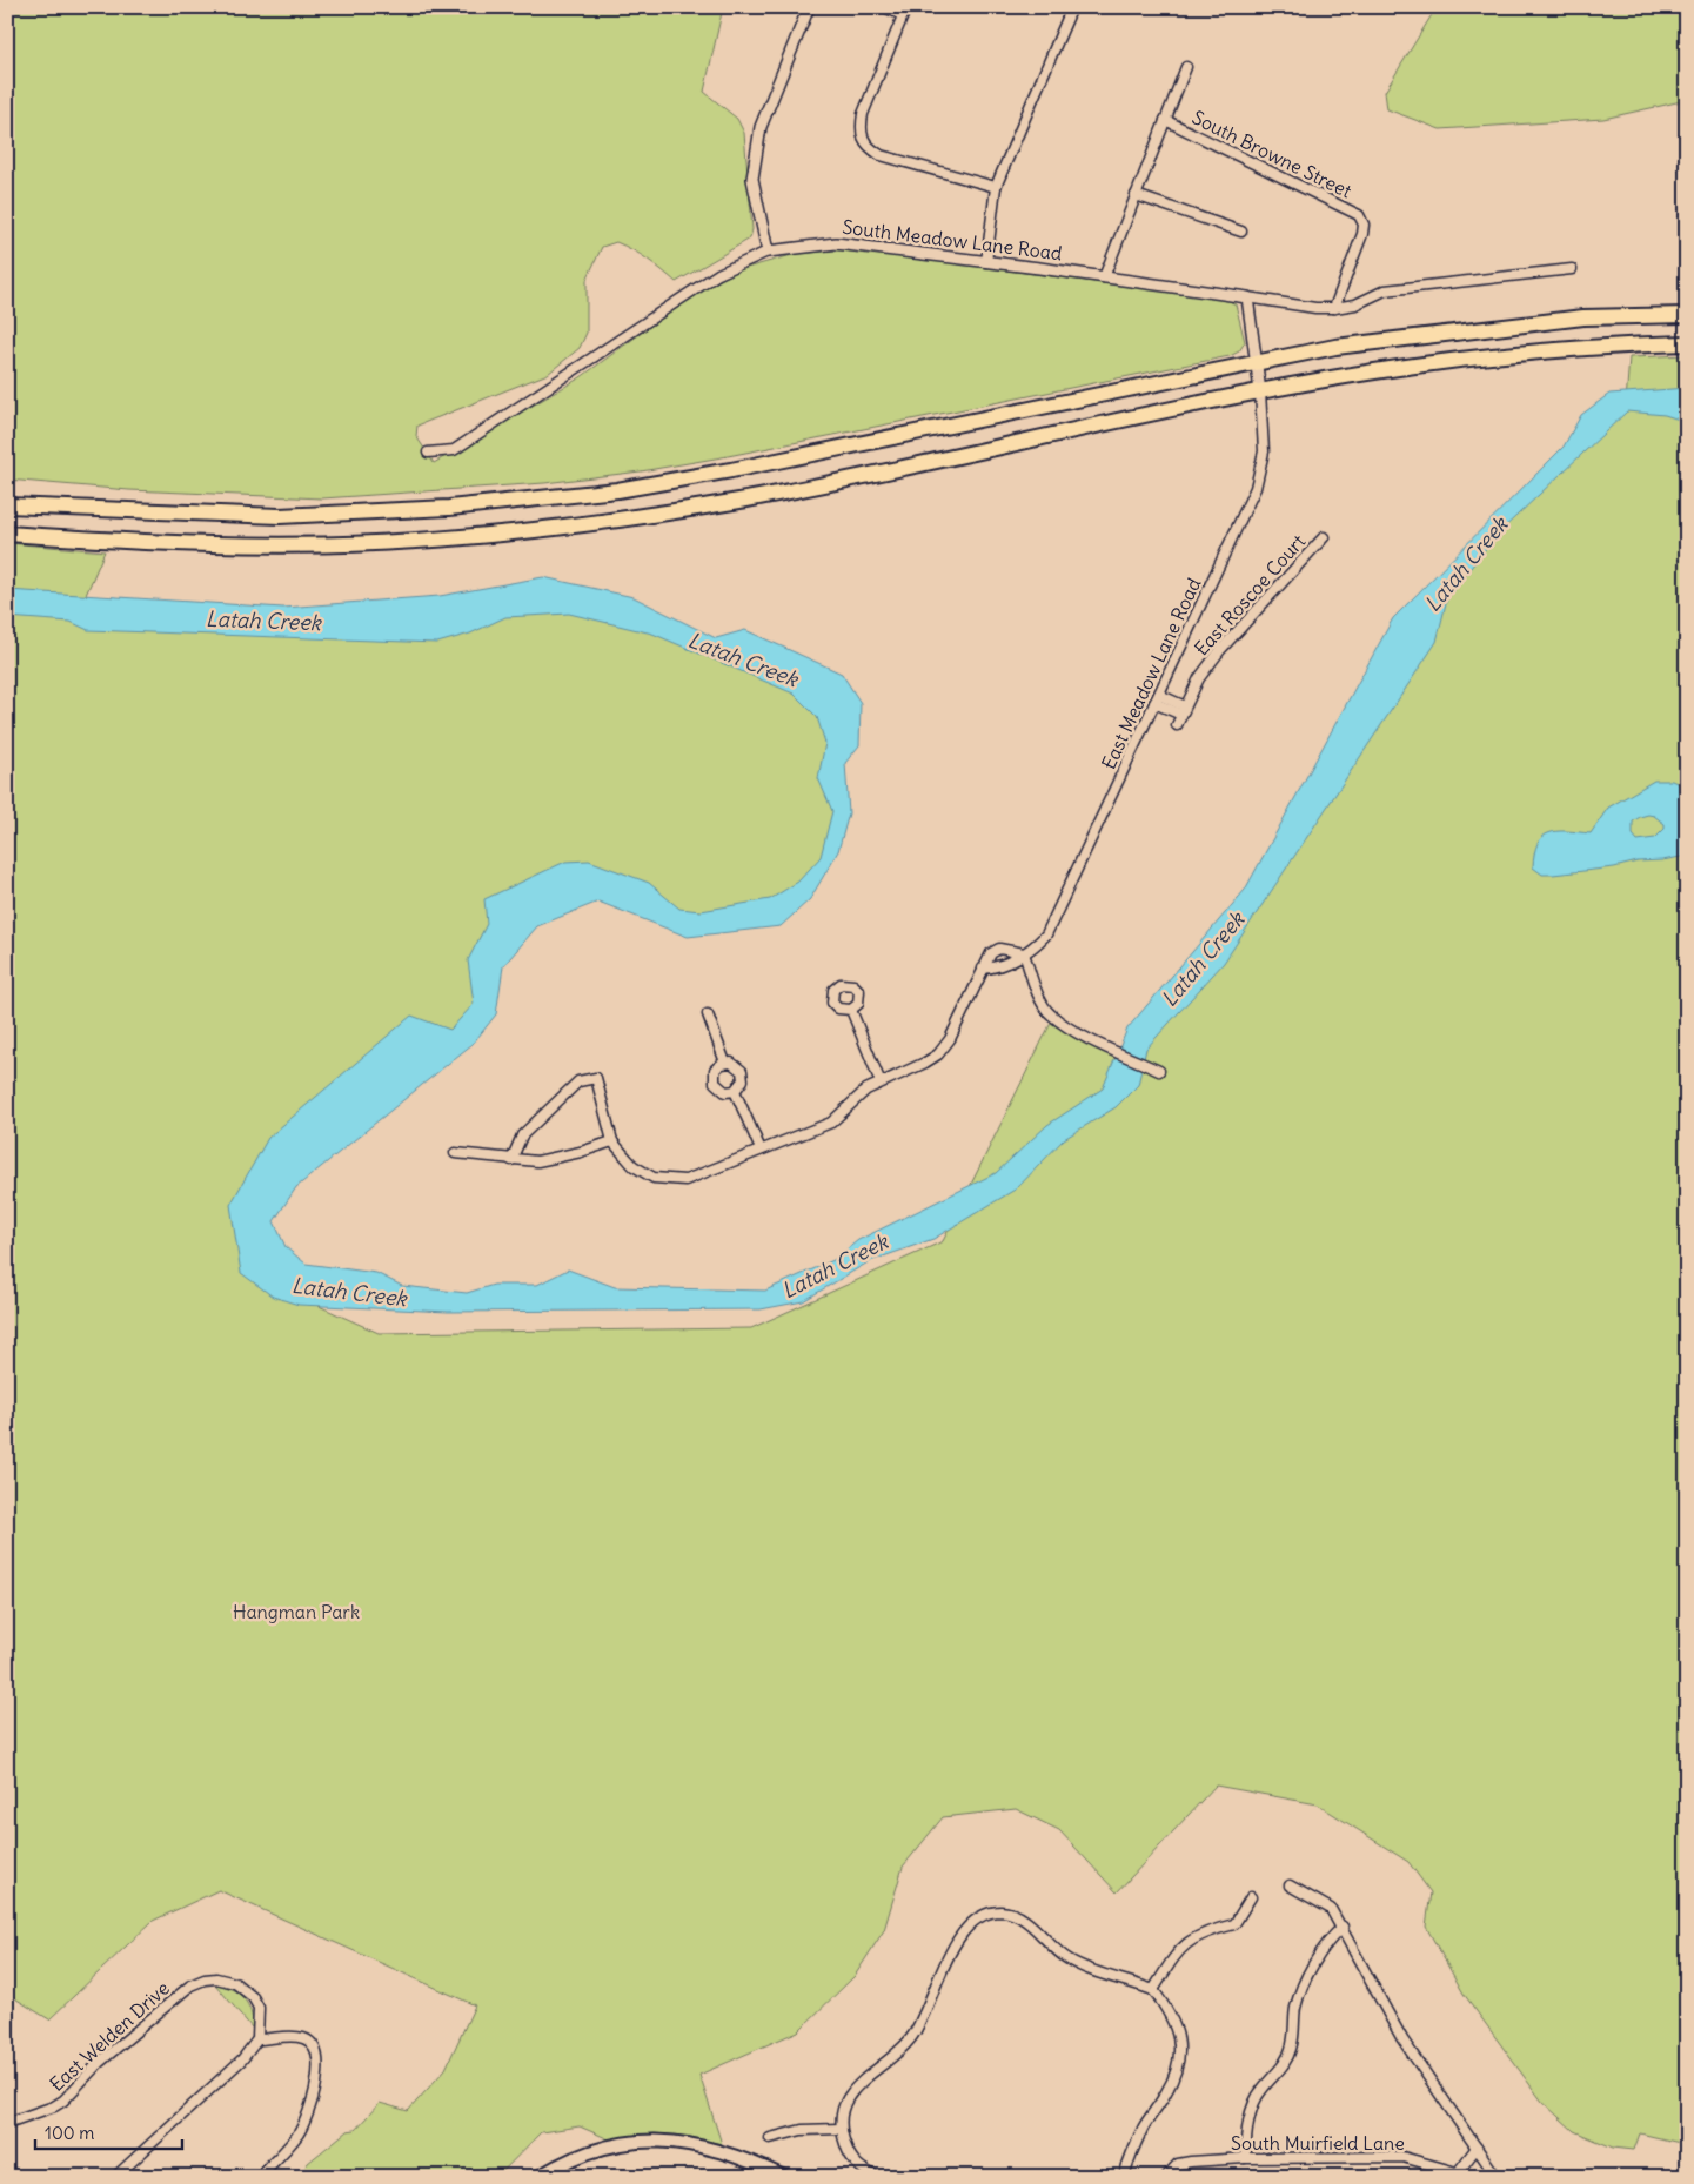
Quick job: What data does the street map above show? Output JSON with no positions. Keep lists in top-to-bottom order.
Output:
{
  "streets": {
    "street": [
      "South Browne Street",
      "South Meadow Lane Road",
      "East Roscoe Court",
      "East Meadow Lane Road",
      "East Welden Drive",
      "South Muirfield Lane"
    ]
  },
  "crossings": [
    ["South Browne Street", "South Meadow Lane Road"]
  ],
  "water": ["Latah Creek"],
  "parks": ["Hangman Park"],
  "scale_bar": "100 m"
}
